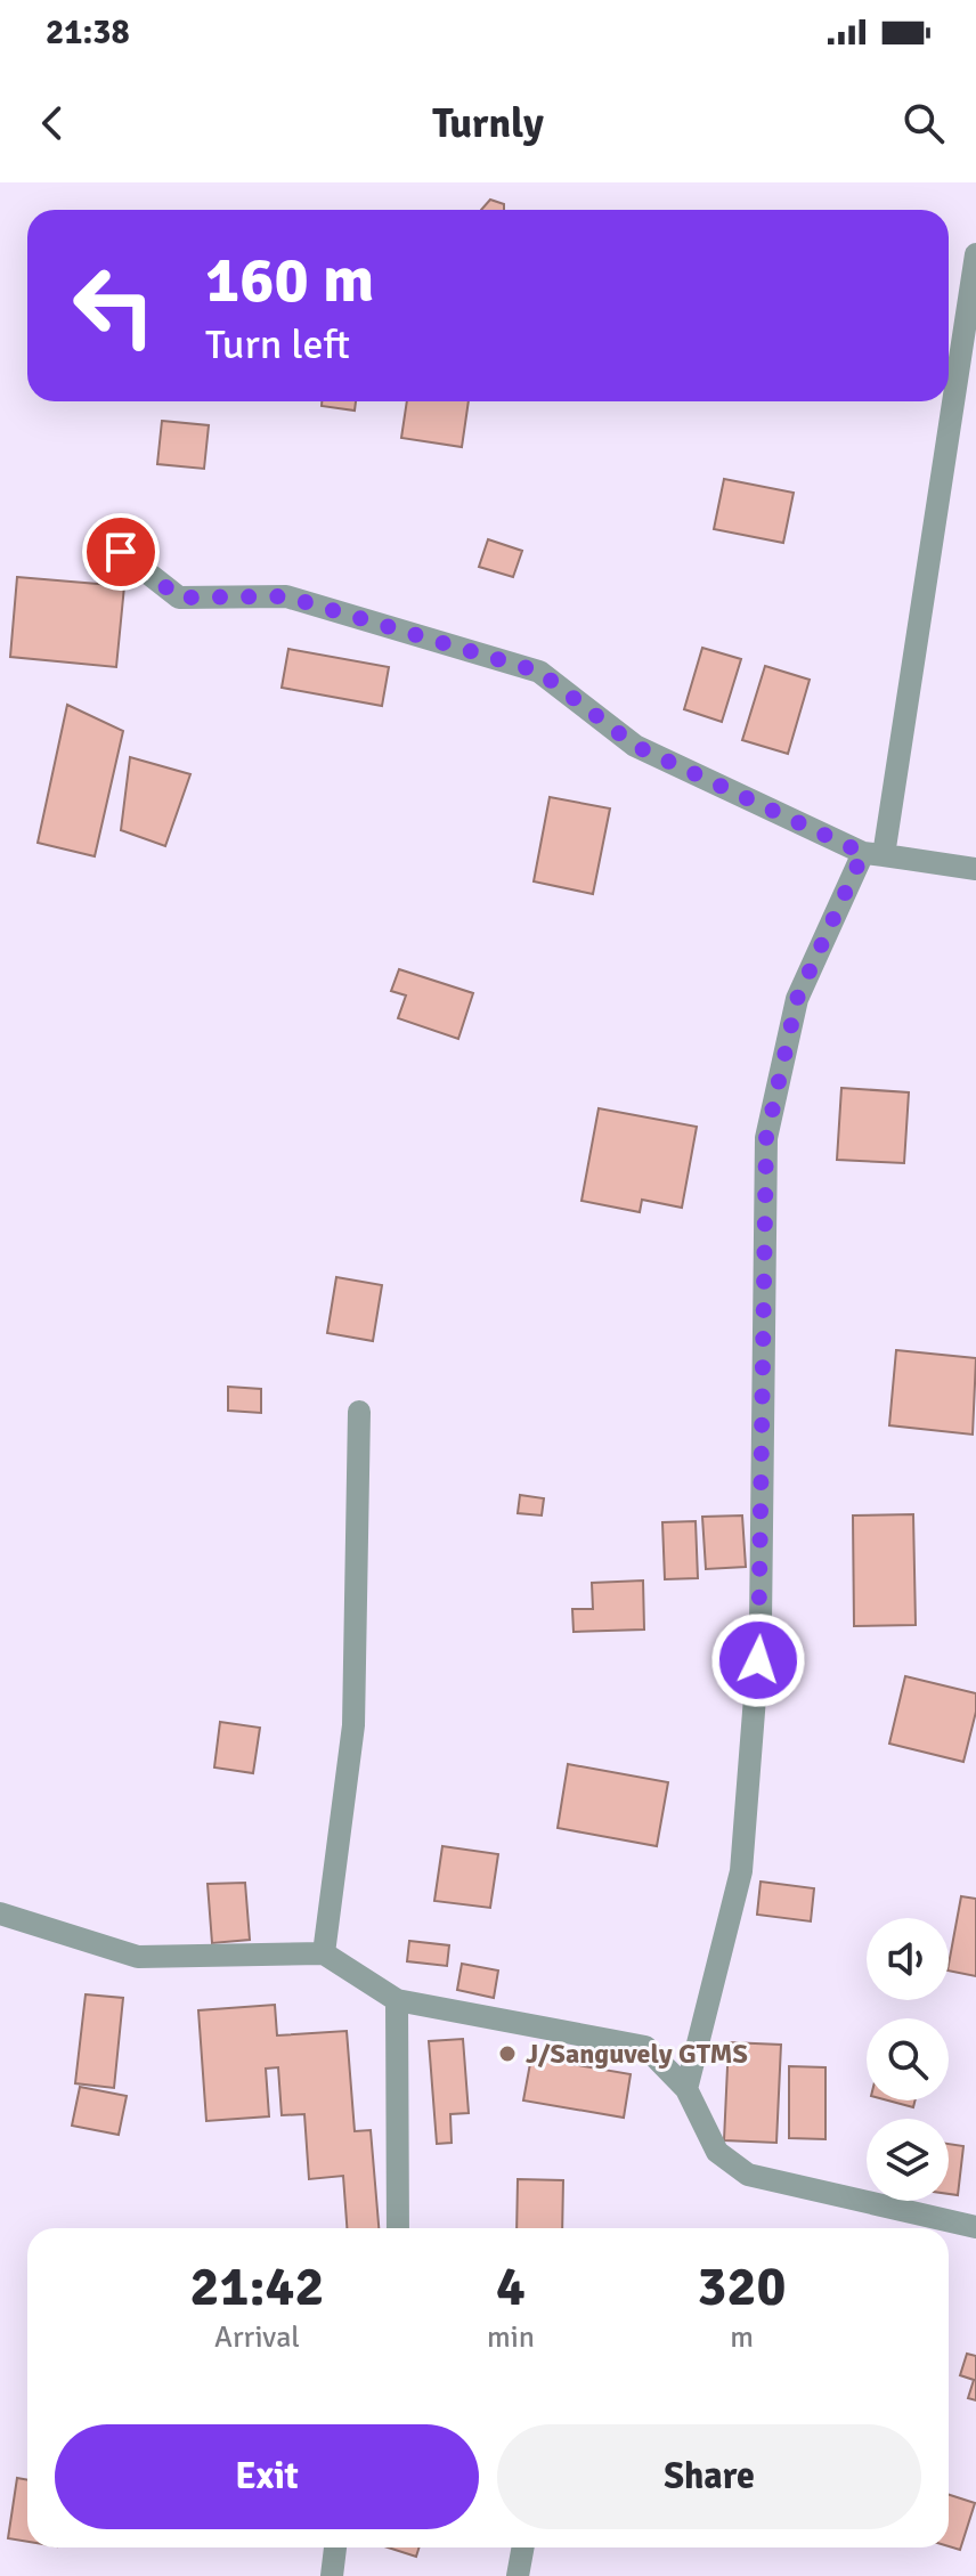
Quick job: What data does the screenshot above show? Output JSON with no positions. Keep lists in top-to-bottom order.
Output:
{
  "places": ["J/Sanguvely GTMS"],
  "page": {
    "status": "21:38",
    "header": "Turnly",
    "turn": ["160 m", "Turn left"],
    "eta": [
      "21:42",
      "Arrival",
      "4",
      "min",
      "320",
      "m"
    ],
    "buttons": ["Exit", "Share"]
  }
}
